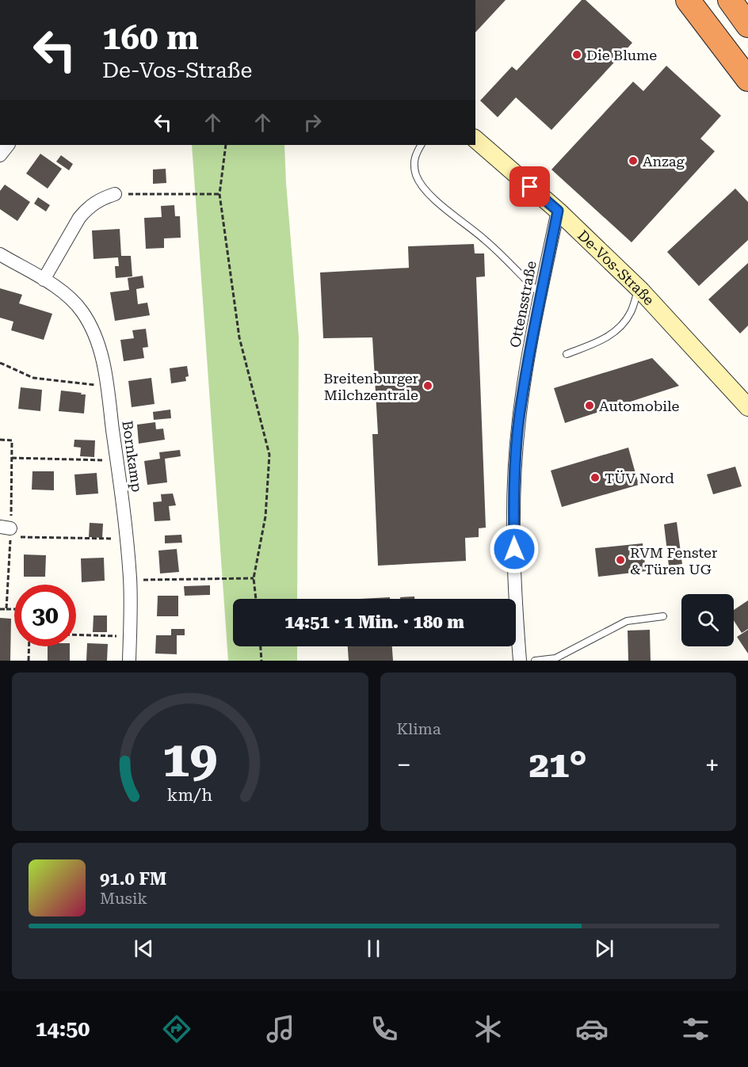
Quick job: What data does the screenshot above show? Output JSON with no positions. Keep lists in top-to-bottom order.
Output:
{
  "streets": {
    "street": ["De-Vos-Straße", "Ottensstraße", "Bornkamp"]
  },
  "crossings": [
    ["De-Vos-Straße", "Ottensstraße"]
  ],
  "places": [
    "Die Blume",
    "Anzag",
    "Breitenburger Milchzentrale",
    "Automobile",
    "TÜV Nord",
    "RVM Fenster & Türen UG"
  ],
  "page": {
    "turn": ["160 m", "De-Vos-Straße"],
    "limit": "30",
    "trip": "14:51 · 1 Min. · 180 m",
    "tile": "Klima",
    "heat": ["−", "21°", "+"],
    "song": ["91.0 FM", "Musik"],
    "tabs": "14:50",
    "gauge": ["19", "km/h"]
  }
}
